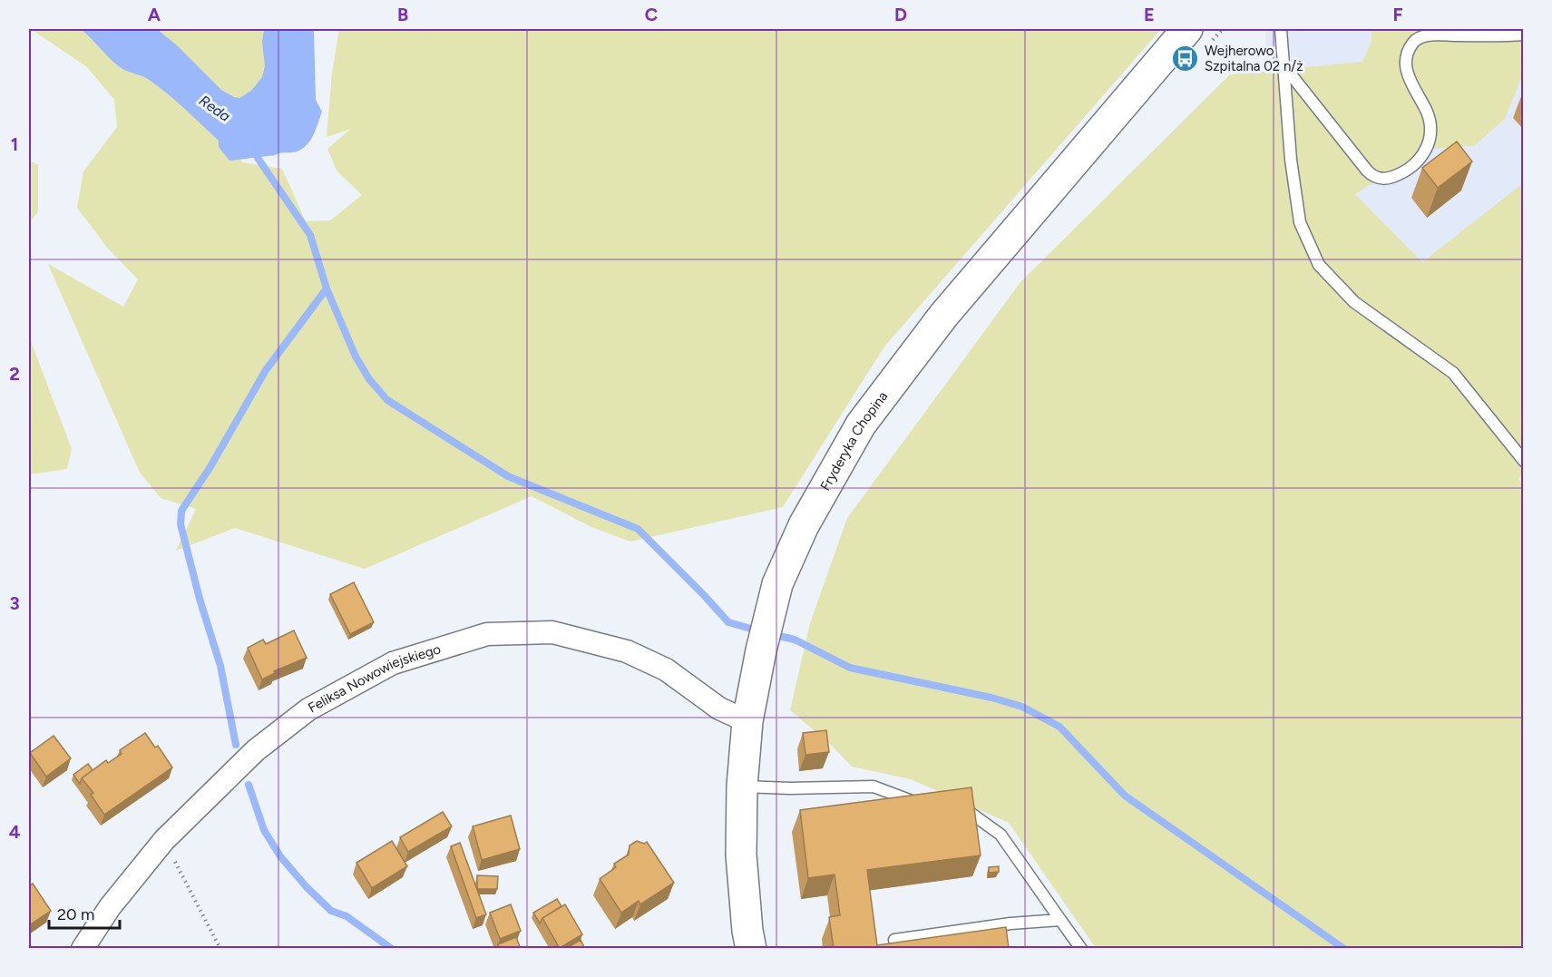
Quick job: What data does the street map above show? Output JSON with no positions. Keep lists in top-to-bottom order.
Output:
{
  "streets": {
    "street": ["Fryderyka Chopina", "Feliksa Nowowiejskiego"]
  },
  "crossings": [
    ["Fryderyka Chopina", "Feliksa Nowowiejskiego"]
  ],
  "water": ["Reda"],
  "places": {
    "bus stop": ["Wejherowo Szpitalna 02 n/ż"]
  },
  "scale_bar": "20 m",
  "grid": {
    "columns": [
      "A",
      "B",
      "C",
      "D",
      "E",
      "F"
    ],
    "rows": [
      "1",
      "2",
      "3",
      "4"
    ]
  }
}
